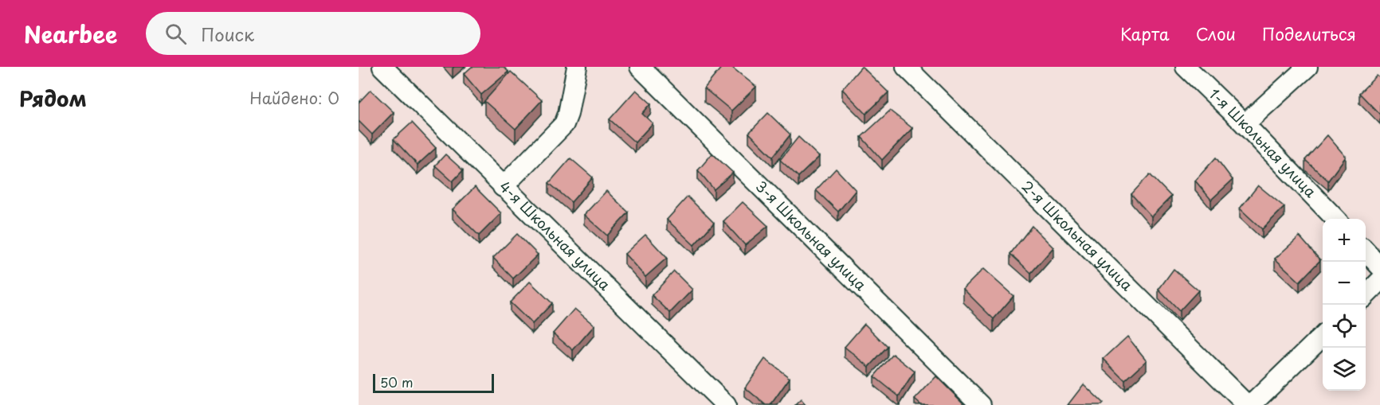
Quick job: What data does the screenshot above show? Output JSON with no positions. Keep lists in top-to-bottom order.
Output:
{
  "streets": {
    "street": [
      "1-я Школьная улица",
      "2-я Школьная улица",
      "4-я Школьная улица",
      "3-я Школьная улица"
    ]
  },
  "scale_bar": "50 m",
  "page": {
    "header": "Nearbee",
    "search": "Поиск",
    "nav": ["Карта", "Слои", "Поделиться"],
    "heading": ["Рядом", "Найдено: 0"],
    "map_buttons": ["+", "−"],
    "scale": "50 m"
  }
}
